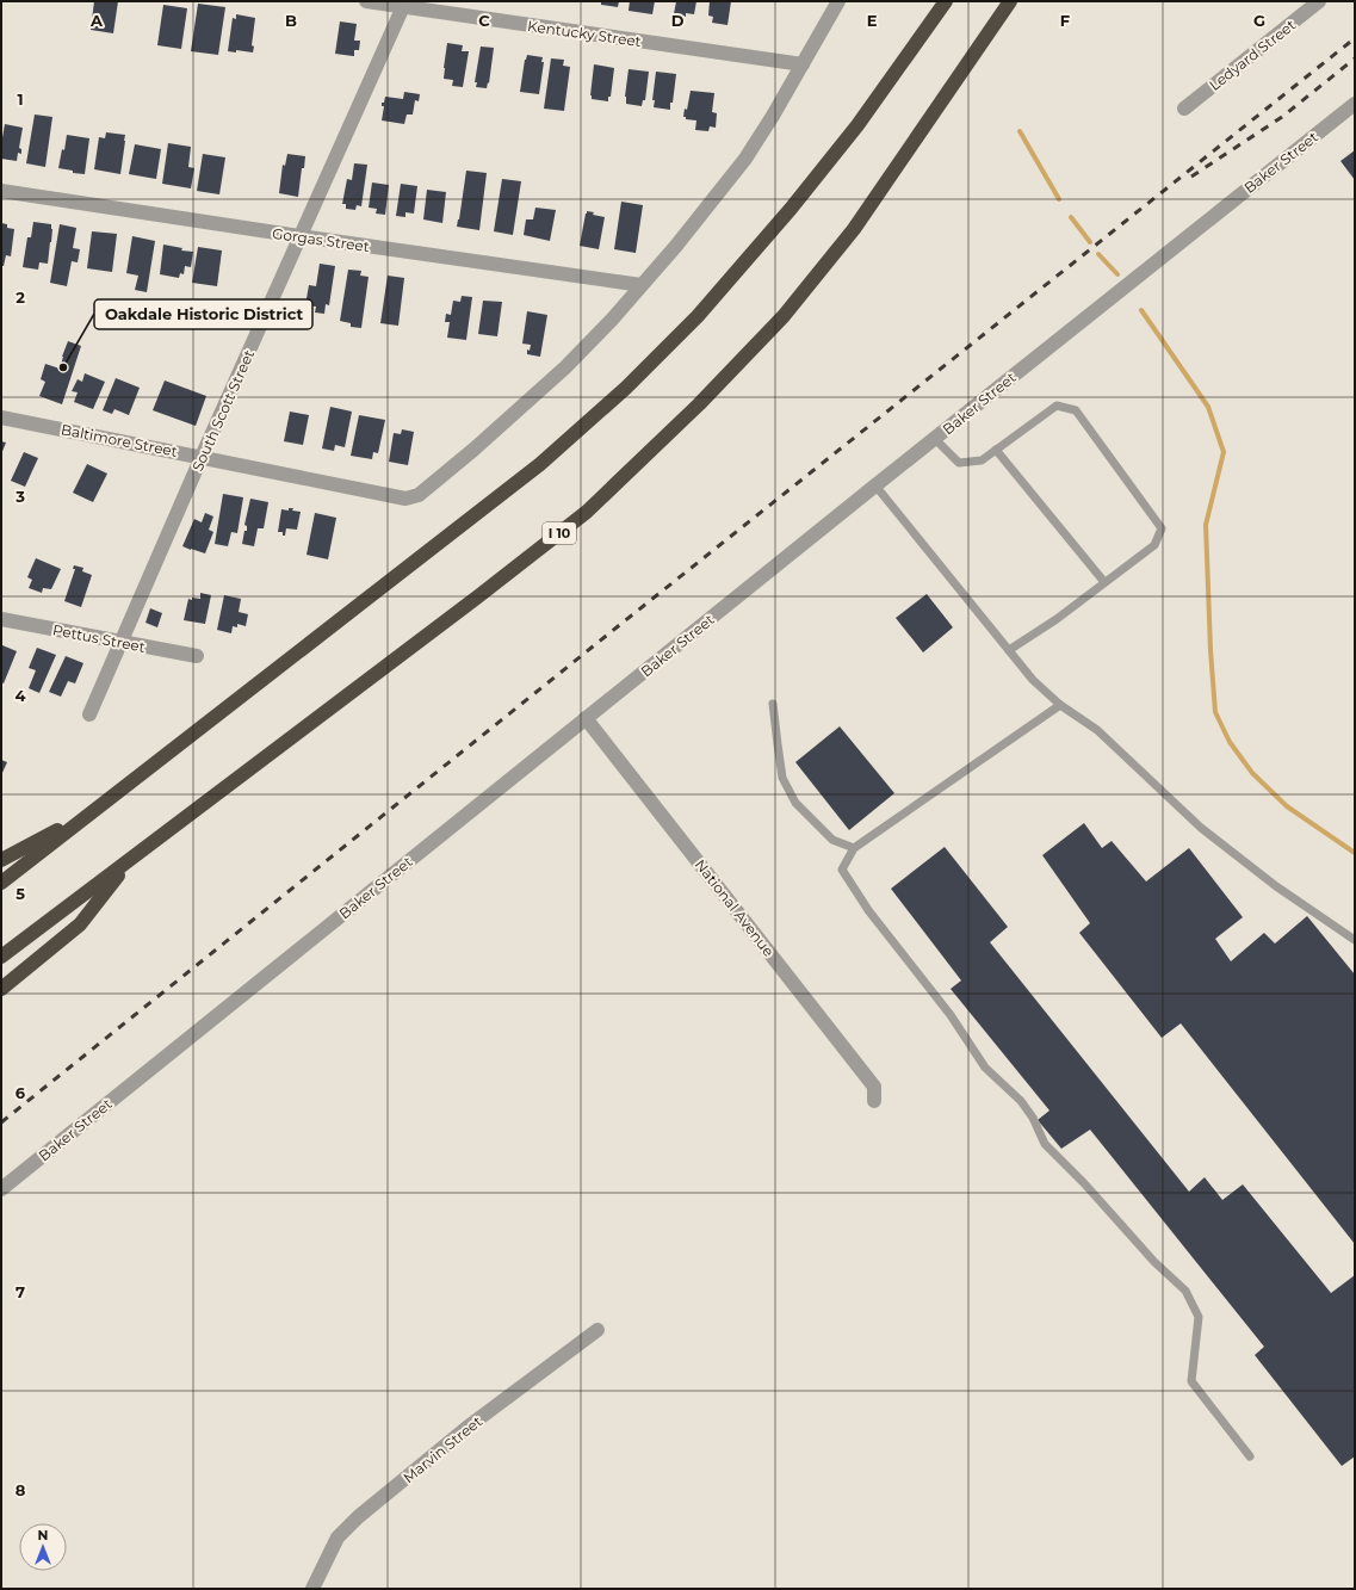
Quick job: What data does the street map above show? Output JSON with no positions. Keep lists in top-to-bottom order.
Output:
{
  "streets": {
    "highway": ["I 10"],
    "street": [
      "Kentucky Street",
      "Ledyard Street",
      "Baker Street",
      "Gorgas Street",
      "South Scott Street",
      "Baltimore Street",
      "Pettus Street",
      "National Avenue",
      "Marvin Street"
    ]
  },
  "crossings": [
    ["Kentucky Street", "South Scott Street"],
    ["Baker Street", "National Avenue"],
    ["Gorgas Street", "South Scott Street"],
    ["Gorgas Street", "Baltimore Street"],
    ["South Scott Street", "Baltimore Street"],
    ["South Scott Street", "Pettus Street"]
  ],
  "places": ["Oakdale Historic District"],
  "north": "top",
  "grid": {
    "columns": [
      "A",
      "B",
      "C",
      "D",
      "E",
      "F",
      "G"
    ],
    "rows": [
      "1",
      "2",
      "3",
      "4",
      "5",
      "6",
      "7",
      "8"
    ]
  }
}
